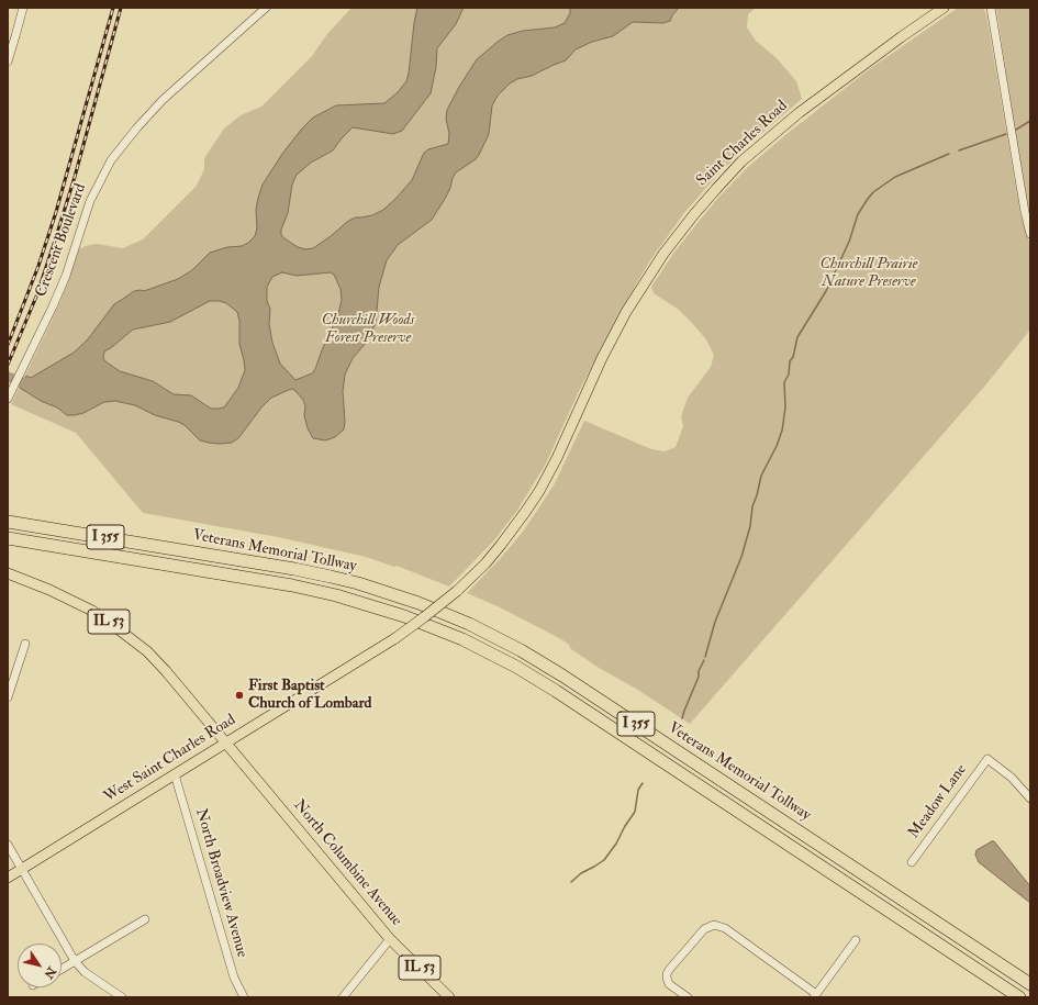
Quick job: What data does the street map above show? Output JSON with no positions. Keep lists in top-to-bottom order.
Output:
{
  "streets": {
    "highway": ["I 355", "Veterans Memorial Tollway"],
    "main road": [
      "Saint Charles Road",
      "IL 53",
      "West Saint Charles Road",
      "North Columbine Avenue"
    ],
    "street": ["Crescent Boulevard", "Meadow Lane", "North Broadview Avenue"]
  },
  "crossings": [
    ["Saint Charles Road", "West Saint Charles Road"],
    ["IL 53", "West Saint Charles Road"],
    ["IL 53", "North Columbine Avenue"],
    ["West Saint Charles Road", "North Columbine Avenue"],
    ["West Saint Charles Road", "North Broadview Avenue"]
  ],
  "parks": ["Churchill Prairie Nature Preserve", "Churchill Woods Forest Preserve"],
  "places": ["First Baptist Church of Lombard"],
  "north": "bottom right"
}
